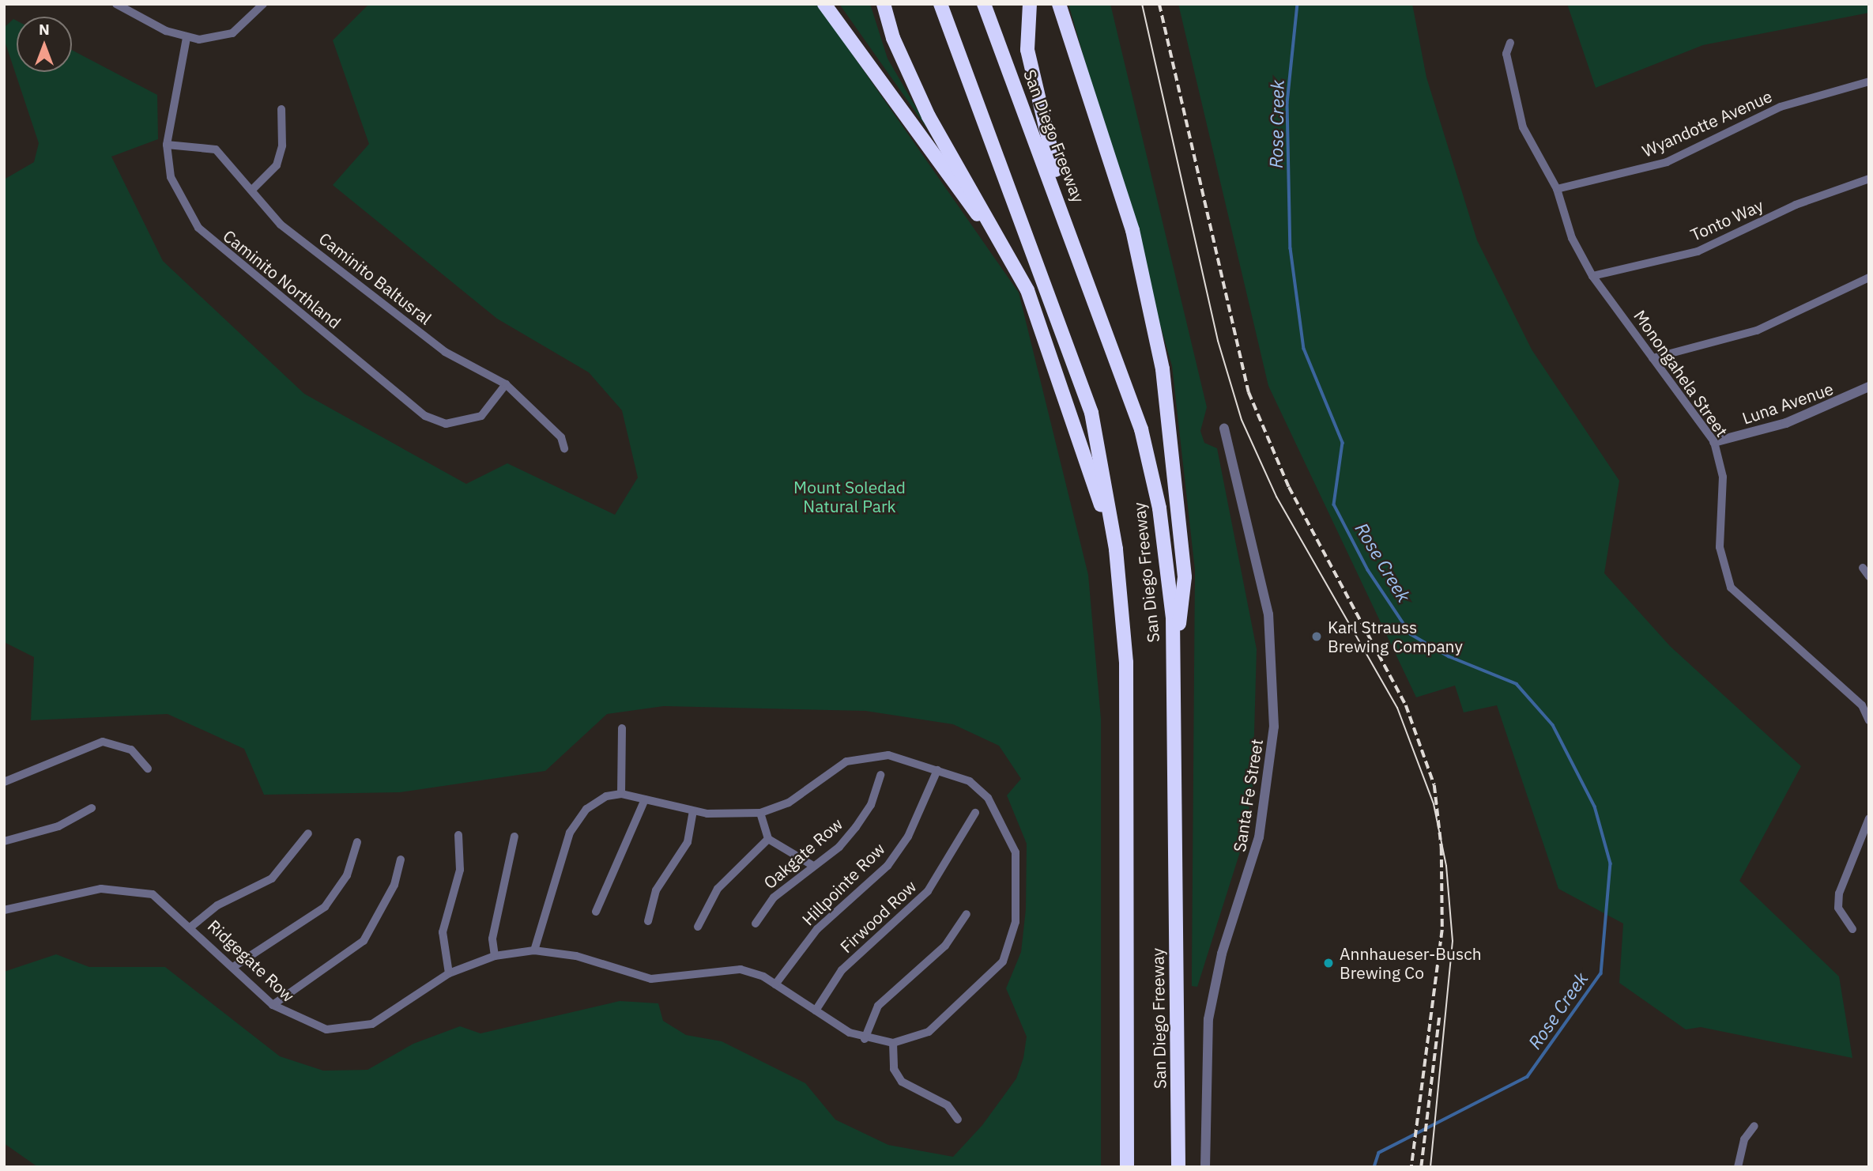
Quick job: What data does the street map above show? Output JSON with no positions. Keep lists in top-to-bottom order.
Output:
{
  "streets": {
    "highway": ["San Diego Freeway"],
    "street": [
      "Wyandotte Avenue",
      "Tonto Way",
      "Caminito Baltusral",
      "Caminito Northland",
      "Monongahela Street",
      "Luna Avenue",
      "Santa Fe Street",
      "Oakgate Row",
      "Hillpointe Row",
      "Firwood Row",
      "Ridgegate Row"
    ]
  },
  "crossings": [
    ["Wyandotte Avenue", "Monongahela Street"],
    ["Tonto Way", "Monongahela Street"],
    ["Caminito Baltusral", "Caminito Northland"],
    ["Monongahela Street", "Luna Avenue"],
    ["Hillpointe Row", "Ridgegate Row"],
    ["Firwood Row", "Ridgegate Row"]
  ],
  "water": ["Rose Creek"],
  "parks": ["Mount Soledad Natural Park"],
  "places": ["Karl Strauss Brewing Company", "Annhaueser-Busch Brewing Co"],
  "north": "top"
}
